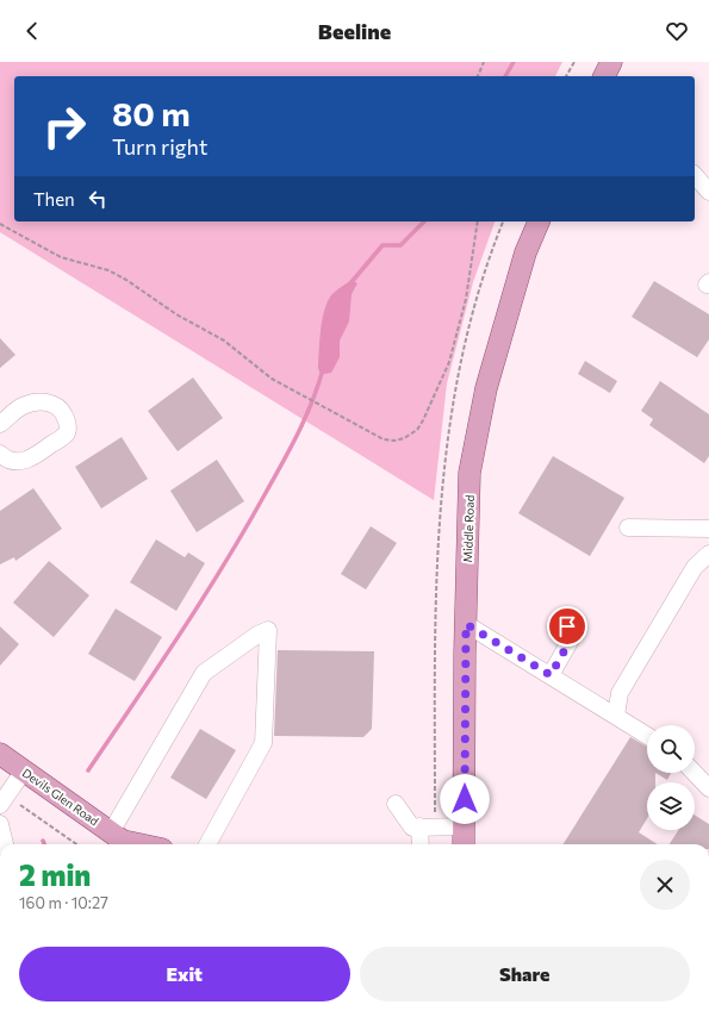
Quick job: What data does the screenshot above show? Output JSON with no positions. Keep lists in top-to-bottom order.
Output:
{
  "streets": {
    "main road": ["Middle Road", "Devils Glen Road"]
  },
  "page": {
    "header": "Beeline",
    "turn": ["80 m", "Turn right"],
    "then": "Then",
    "heading": ["2 min", "160 m · 10:27"],
    "buttons": ["Exit", "Share"]
  }
}
